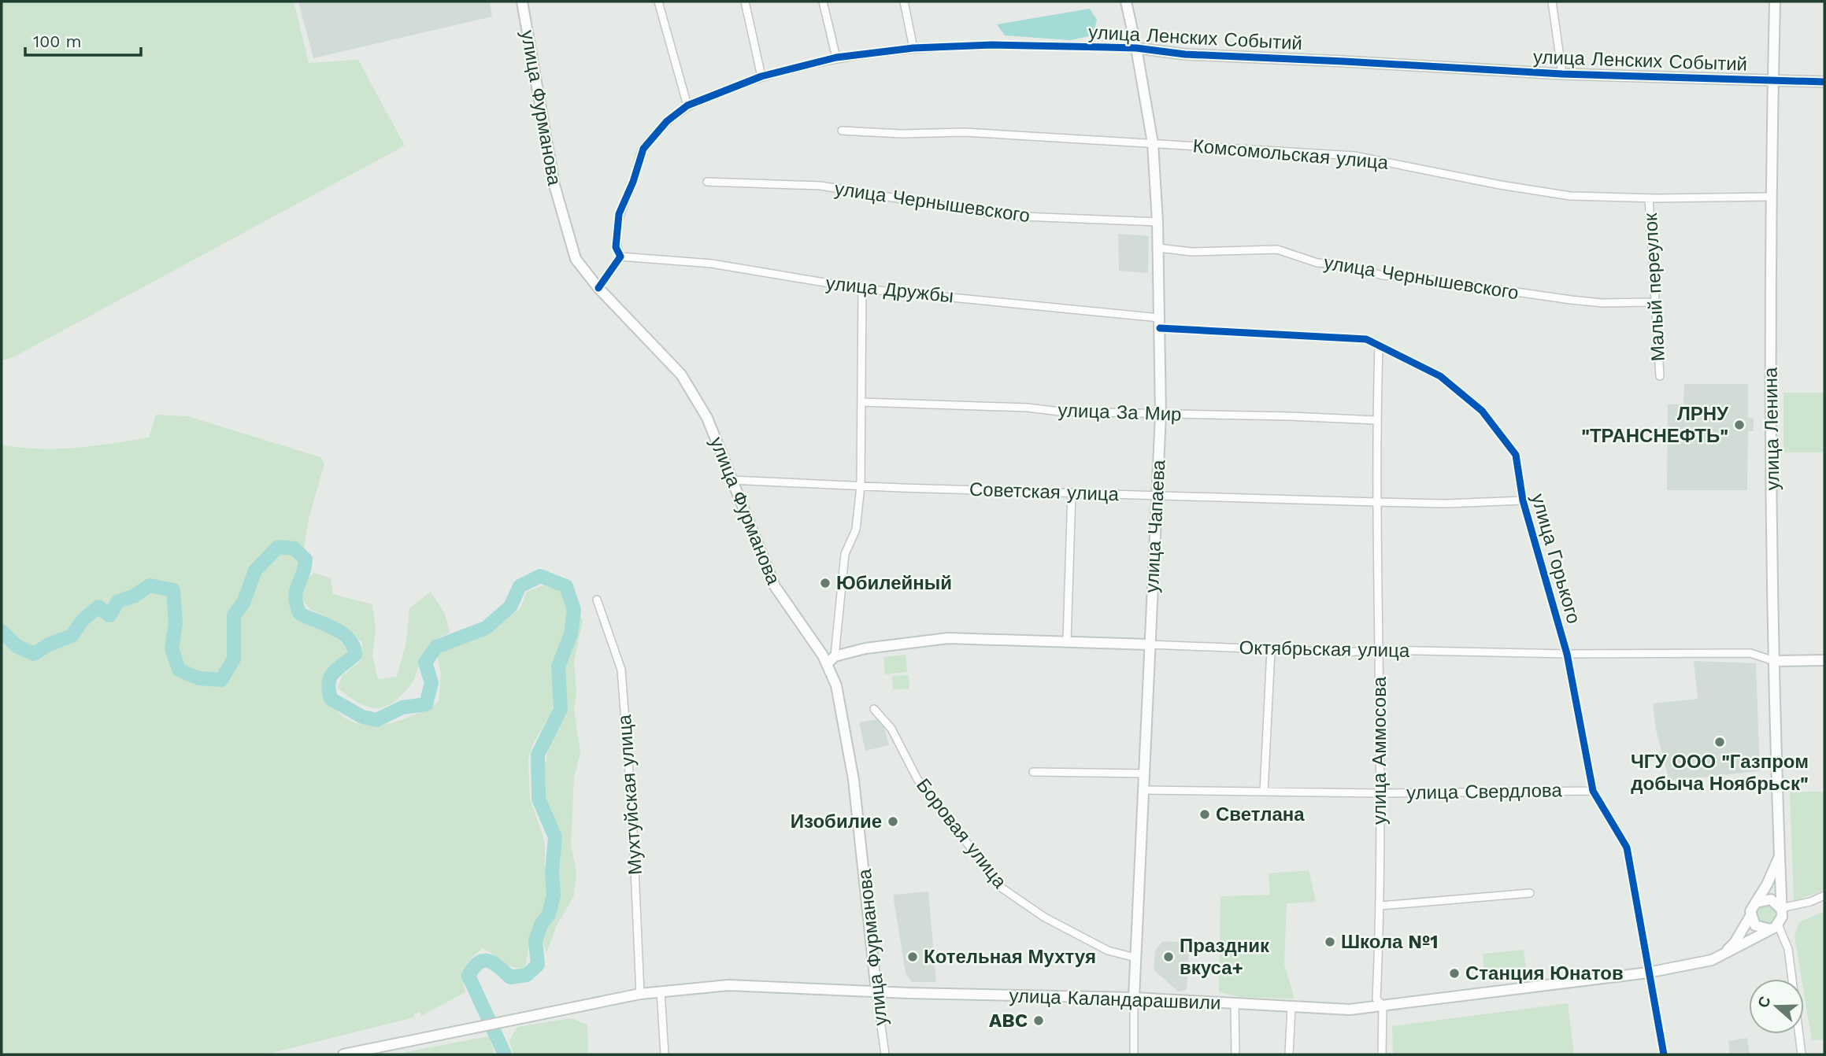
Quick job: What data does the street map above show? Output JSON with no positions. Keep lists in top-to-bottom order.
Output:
{
  "streets": {
    "main road": [
      "улица Ленских Событий",
      "улица Фурманова",
      "улица Ленина",
      "улица Чапаева",
      "Октябрьская улица",
      "улица Каландарашвили"
    ],
    "street": [
      "Комсомольская улица",
      "улица Чернышевского",
      "Малый переулок",
      "улица Дружбы",
      "улица За Мир",
      "Советская улица",
      "улица Горького",
      "улица Аммосова",
      "улица Свердлова",
      "Мухтуйская улица",
      "Боровая улица"
    ]
  },
  "crossings": [
    ["улица Ленских Событий", "улица Дружбы"],
    ["улица Ленских Событий", "улица Ленина"],
    ["улица Ленских Событий", "улица Чапаева"],
    ["улица Фурманова", "Советская улица"],
    ["улица Фурманова", "Октябрьская улица"],
    ["улица Фурманова", "улица Каландарашвили"],
    ["Комсомольская улица", "Малый переулок"],
    ["Комсомольская улица", "улица Ленина"],
    ["Комсомольская улица", "улица Чапаева"],
    ["улица Чернышевского", "Малый переулок"],
    ["улица Чернышевского", "улица Чапаева"],
    ["улица Дружбы", "улица Чапаева"],
    ["улица Дружбы", "улица Горького"],
    ["улица За Мир", "улица Чапаева"],
    ["улица За Мир", "улица Аммосова"],
    ["улица Ленина", "Октябрьская улица"],
    ["улица Ленина", "улица Каландарашвили"],
    ["Советская улица", "улица Чапаева"],
    ["Советская улица", "улица Горького"],
    ["Советская улица", "улица Аммосова"],
    ["улица Чапаева", "улица Горького"],
    ["улица Чапаева", "Октябрьская улица"],
    ["улица Чапаева", "улица Свердлова"],
    ["улица Чапаева", "Боровая улица"],
    ["улица Чапаева", "улица Каландарашвили"],
    ["улица Горького", "Октябрьская улица"],
    ["улица Горького", "улица Аммосова"],
    ["улица Горького", "улица Свердлова"],
    ["улица Горького", "улица Каландарашвили"],
    ["Октябрьская улица", "улица Аммосова"],
    ["улица Аммосова", "улица Свердлова"],
    ["улица Аммосова", "улица Каландарашвили"],
    ["Мухтуйская улица", "улица Каландарашвили"]
  ],
  "places": [
    "ЛРНУ \"ТРАНСНЕФТЬ\"",
    "Юбилейный",
    "ЧГУ ООО \"Газпром добыча Ноябрьск\"",
    "Светлана",
    "Изобилие",
    "Школа №1",
    "Котельная Мухтуя",
    "Праздник вкуса+",
    "Станция Юнатов",
    "ABC"
  ],
  "scale_bar": "100 m",
  "north": "left"
}
